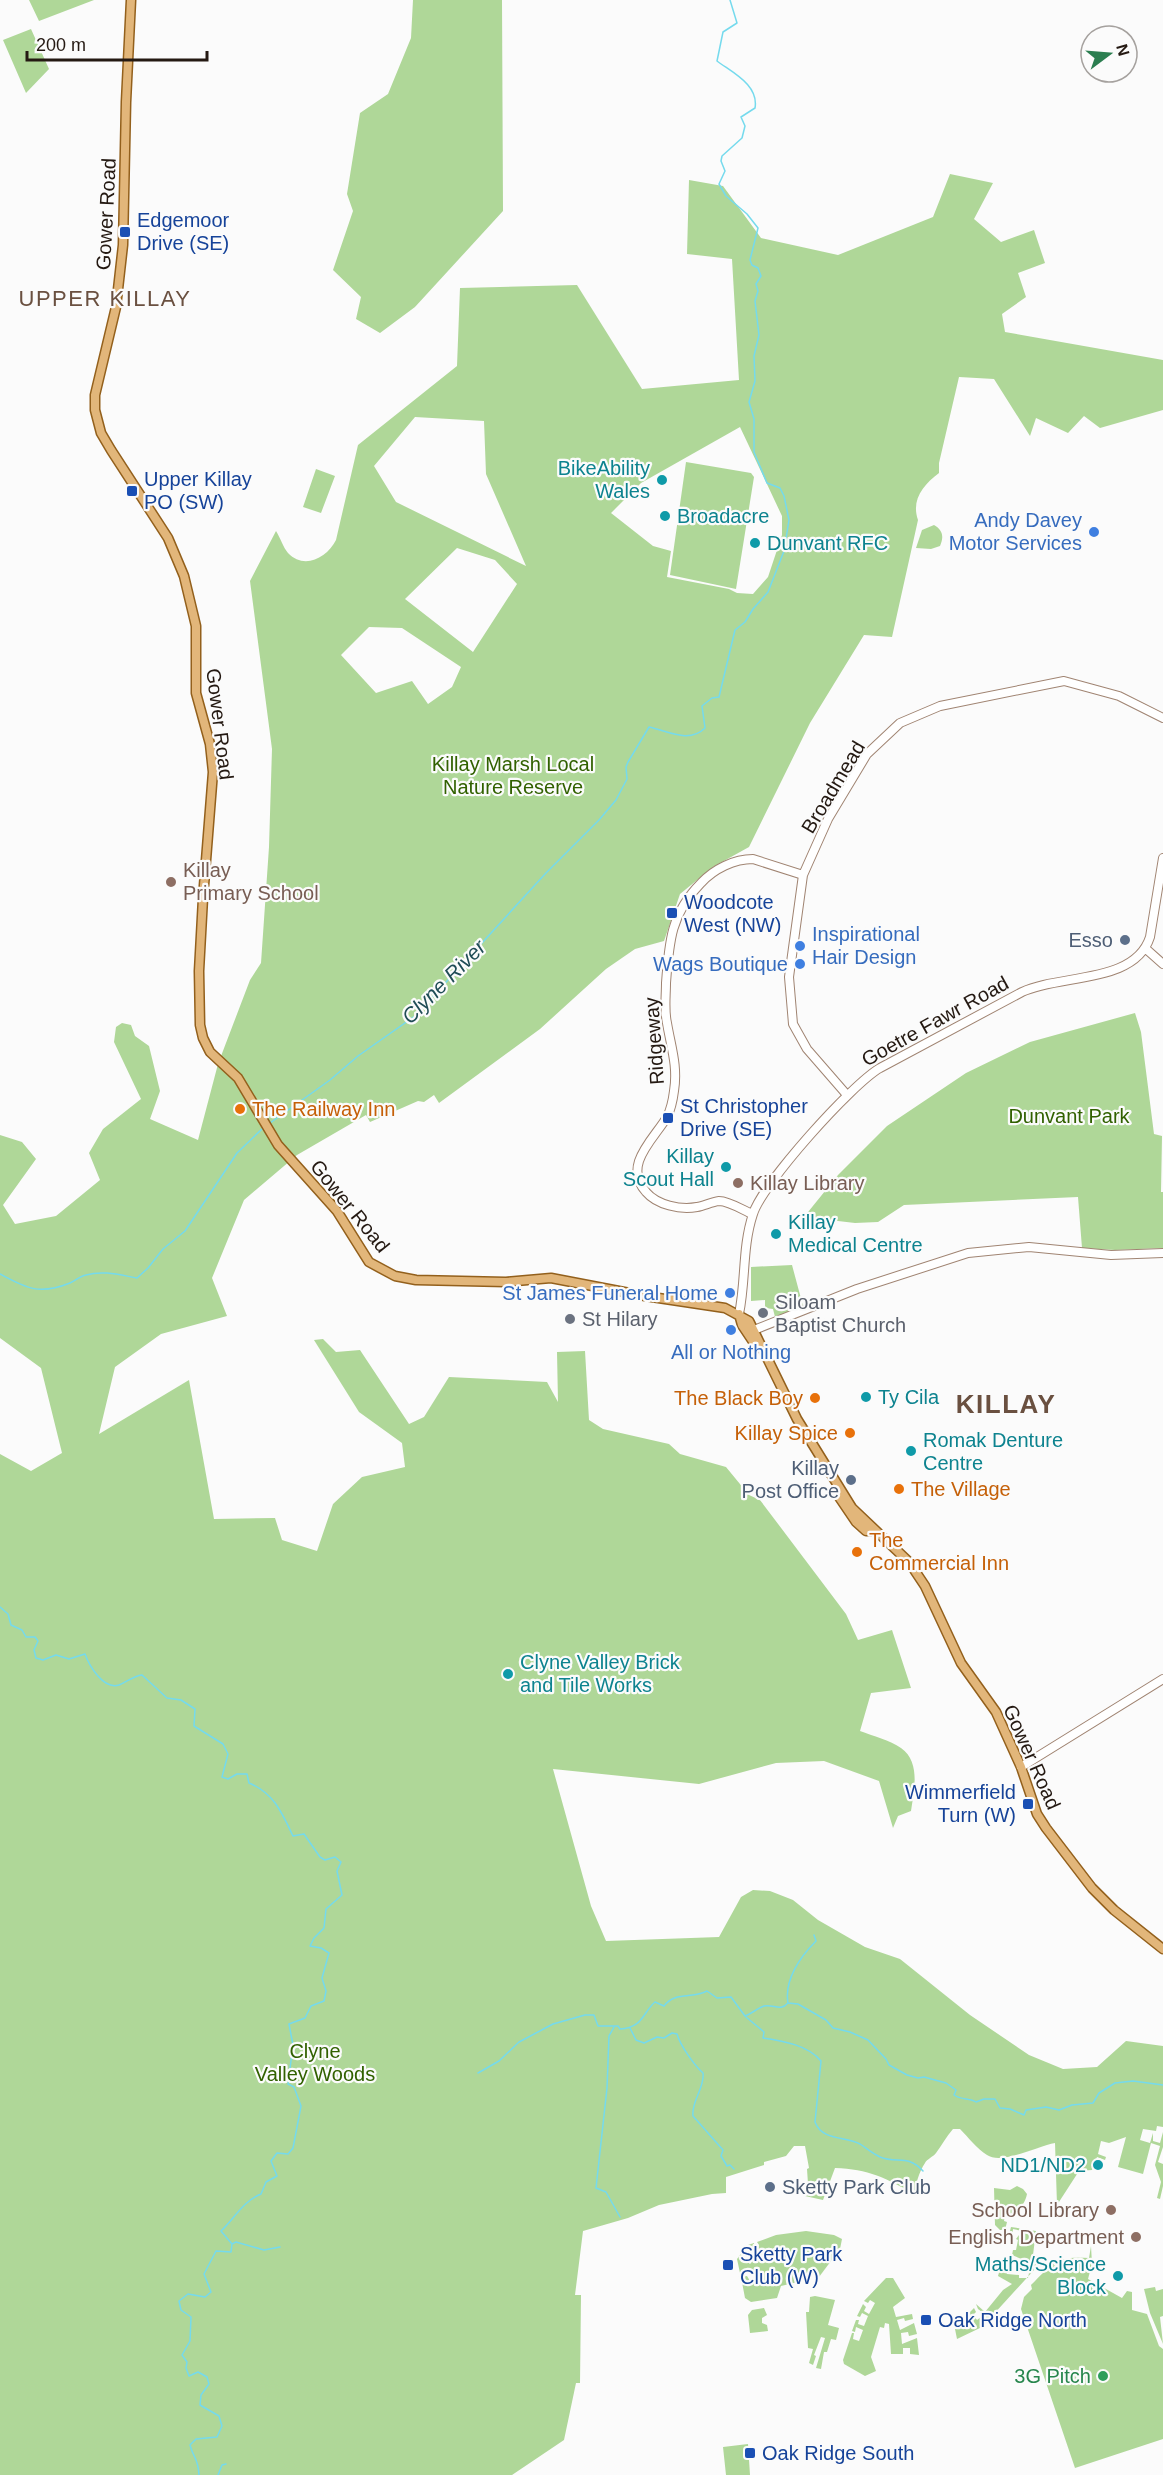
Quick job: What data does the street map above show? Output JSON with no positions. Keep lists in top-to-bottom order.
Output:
{
  "streets": {
    "main road": ["Gower Road"],
    "street": ["Broadmead", "Goetre Fawr Road", "Ridgeway"]
  },
  "crossings": [
    ["Gower Road", "Goetre Fawr Road"],
    ["Broadmead", "Goetre Fawr Road"],
    ["Broadmead", "Ridgeway"],
    ["Goetre Fawr Road", "Ridgeway"]
  ],
  "districts": ["UPPER KILLAY", "KILLAY"],
  "water": ["Clyne River"],
  "parks": ["Killay Marsh Local Nature Reserve", "Dunvant Park", "Clyne Valley Woods"],
  "places": {
    "transit": [
      "Edgemoor Drive (SE)",
      "Upper Killay PO (SW)",
      "Woodcote West (NW)",
      "St Christopher Drive (SE)",
      "Wimmerfield Turn (W)",
      "Sketty Park Club (W)",
      "Oak Ridge North",
      "Oak Ridge South"
    ],
    "other": [
      "BikeAbility Wales",
      "Broadacre",
      "Andy Davey Motor Services",
      "Dunvant RFC",
      "Killay Primary School",
      "Esso",
      "Inspirational Hair Design",
      "Wags Boutique",
      "The Railway Inn",
      "Killay Scout Hall",
      "Killay Library",
      "Killay Medical Centre",
      "St James Funeral Home",
      "Siloam Baptist Church",
      "St Hilary",
      "All or Nothing",
      "Ty Cila",
      "The Black Boy",
      "Killay Spice",
      "Romak Denture Centre",
      "Killay Post Office",
      "The Village",
      "The Commercial Inn",
      "Clyne Valley Brick and Tile Works",
      "ND1/ND2",
      "Sketty Park Club",
      "School Library",
      "English Department",
      "Maths/Science Block",
      "3G Pitch"
    ]
  },
  "scale_bar": "200 m",
  "north": "right"
}
